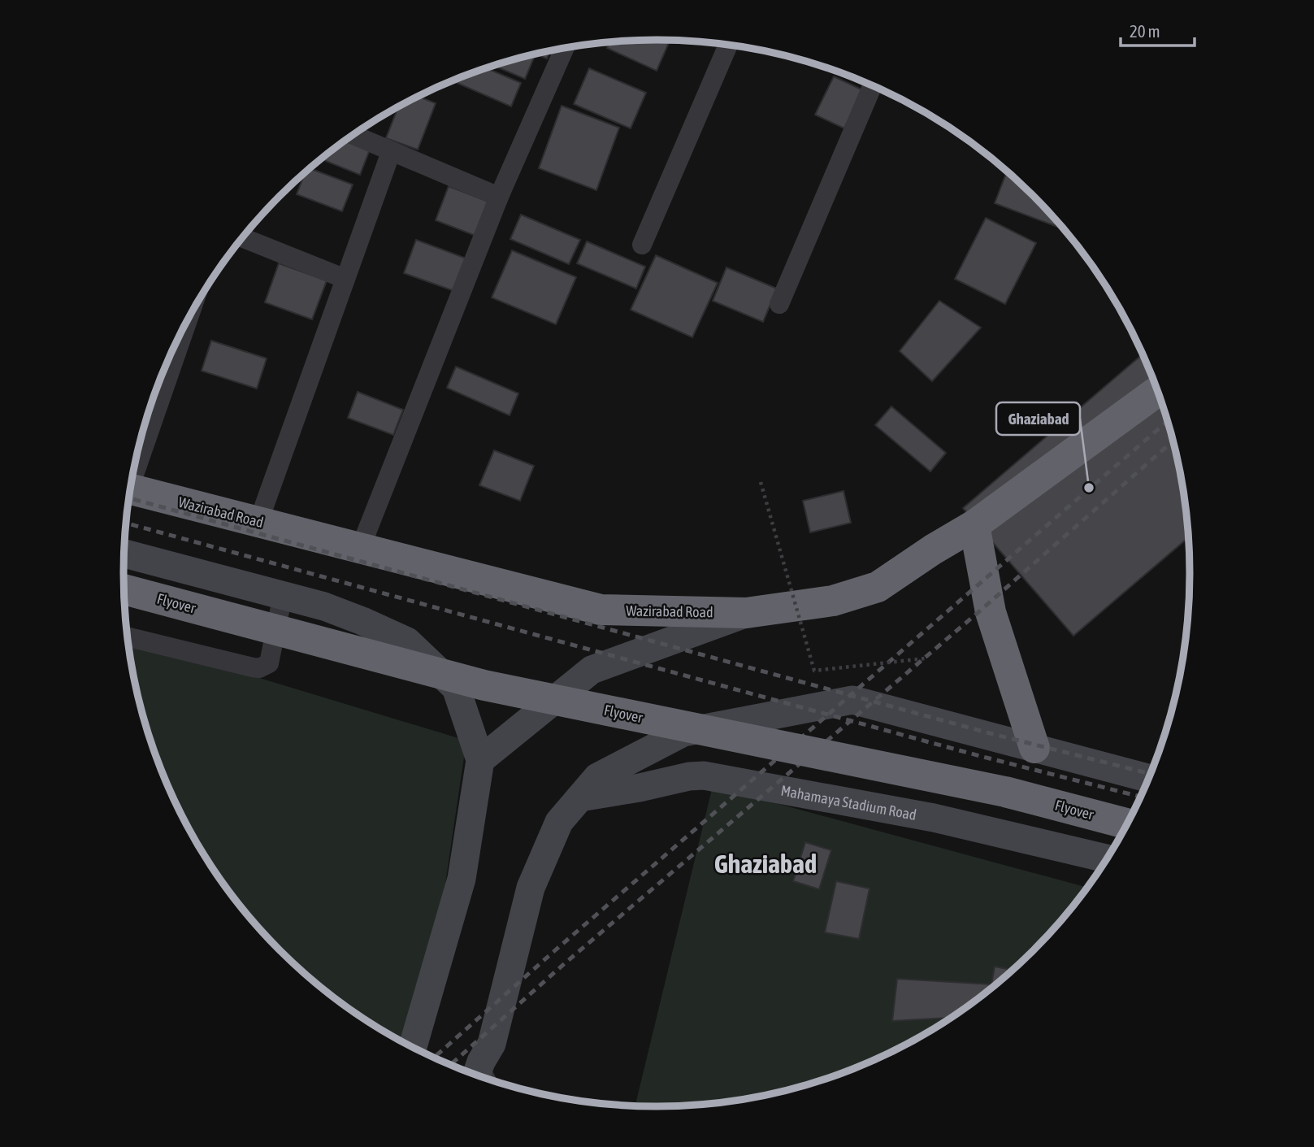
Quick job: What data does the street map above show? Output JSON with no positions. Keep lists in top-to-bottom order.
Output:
{
  "streets": {
    "highway": ["Wazirabad Road", "Flyover"],
    "main road": ["Mahamaya Stadium Road"]
  },
  "districts": ["Ghaziabad"],
  "places": ["Ghaziabad"],
  "scale_bar": "20 m"
}
